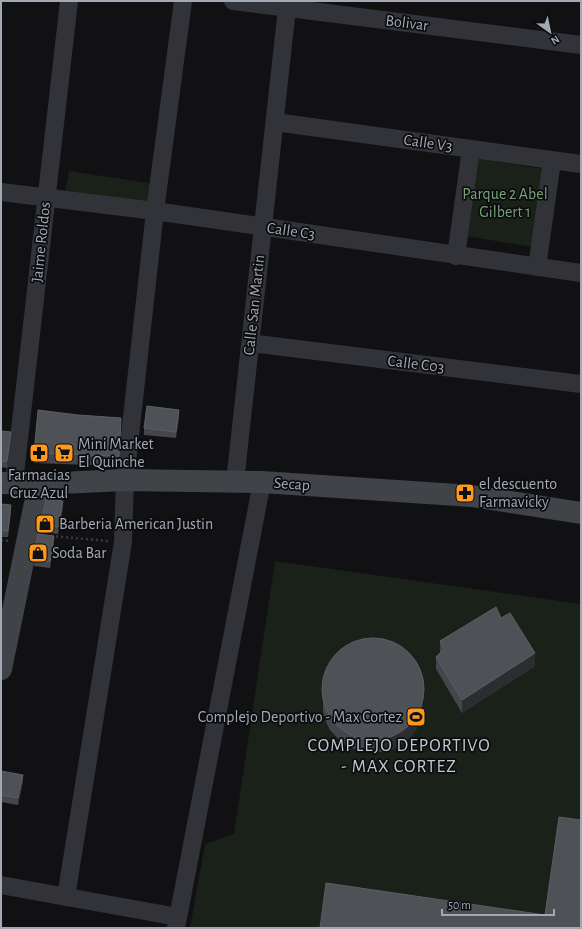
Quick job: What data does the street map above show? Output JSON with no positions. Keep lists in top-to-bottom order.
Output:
{
  "streets": {
    "street": [
      "Bolivar",
      "Calle V3",
      "Calle C3",
      "Jaime Roldos",
      "Calle San Martin",
      "Calle C03",
      "Secap"
    ]
  },
  "crossings": [
    ["Bolivar", "Calle San Martin"],
    ["Calle V3", "Calle San Martin"],
    ["Calle C3", "Jaime Roldos"],
    ["Calle C3", "Calle San Martin"],
    ["Jaime Roldos", "Secap"],
    ["Calle San Martin", "Calle C03"],
    ["Calle San Martin", "Secap"]
  ],
  "districts": ["COMPLEJO DEPORTIVO - MAX CORTEZ"],
  "parks": ["Parque 2 Abel Gilbert 1"],
  "places": {
    "pharmacy": ["Farmacias Cruz Azul", "el descuento Farmavicky"],
    "supermarket": ["Mini Market El Quinche"],
    "shop": ["Barberia American Justin", "Soda Bar"],
    "sports": ["Complejo Deportivo - Max Cortez"]
  },
  "scale_bar": "50 m",
  "north": "bottom right"
}
